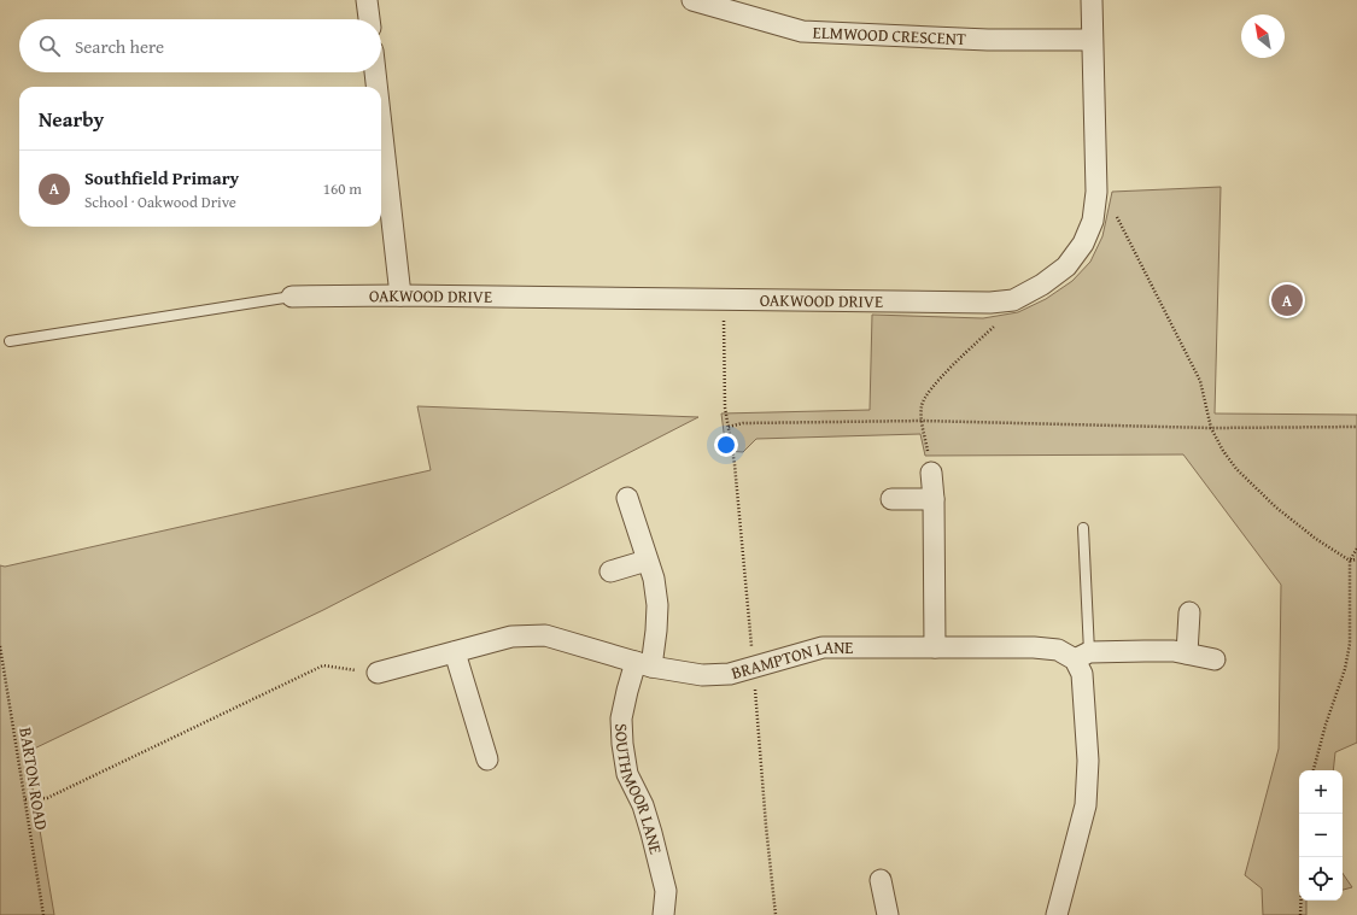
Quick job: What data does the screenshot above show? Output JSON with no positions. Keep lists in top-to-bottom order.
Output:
{
  "streets": {
    "street": [
      "ELMWOOD CRESCENT",
      "OAKWOOD DRIVE",
      "BRAMPTON LANE",
      "SOUTHMOOR LANE"
    ],
    "path": ["BARTON ROAD"]
  },
  "crossings": [
    ["ELMWOOD CRESCENT", "OAKWOOD DRIVE"],
    ["BRAMPTON LANE", "SOUTHMOOR LANE"]
  ],
  "north": "top left",
  "page": {
    "search": "Search here",
    "heading": "Nearby",
    "list": [
      {
        "mark": "A",
        "name": "Southfield Primary",
        "note": "School · Oakwood Drive",
        "value": "160 m"
      }
    ],
    "pins": "A",
    "map_buttons": ["+", "−"]
  }
}
